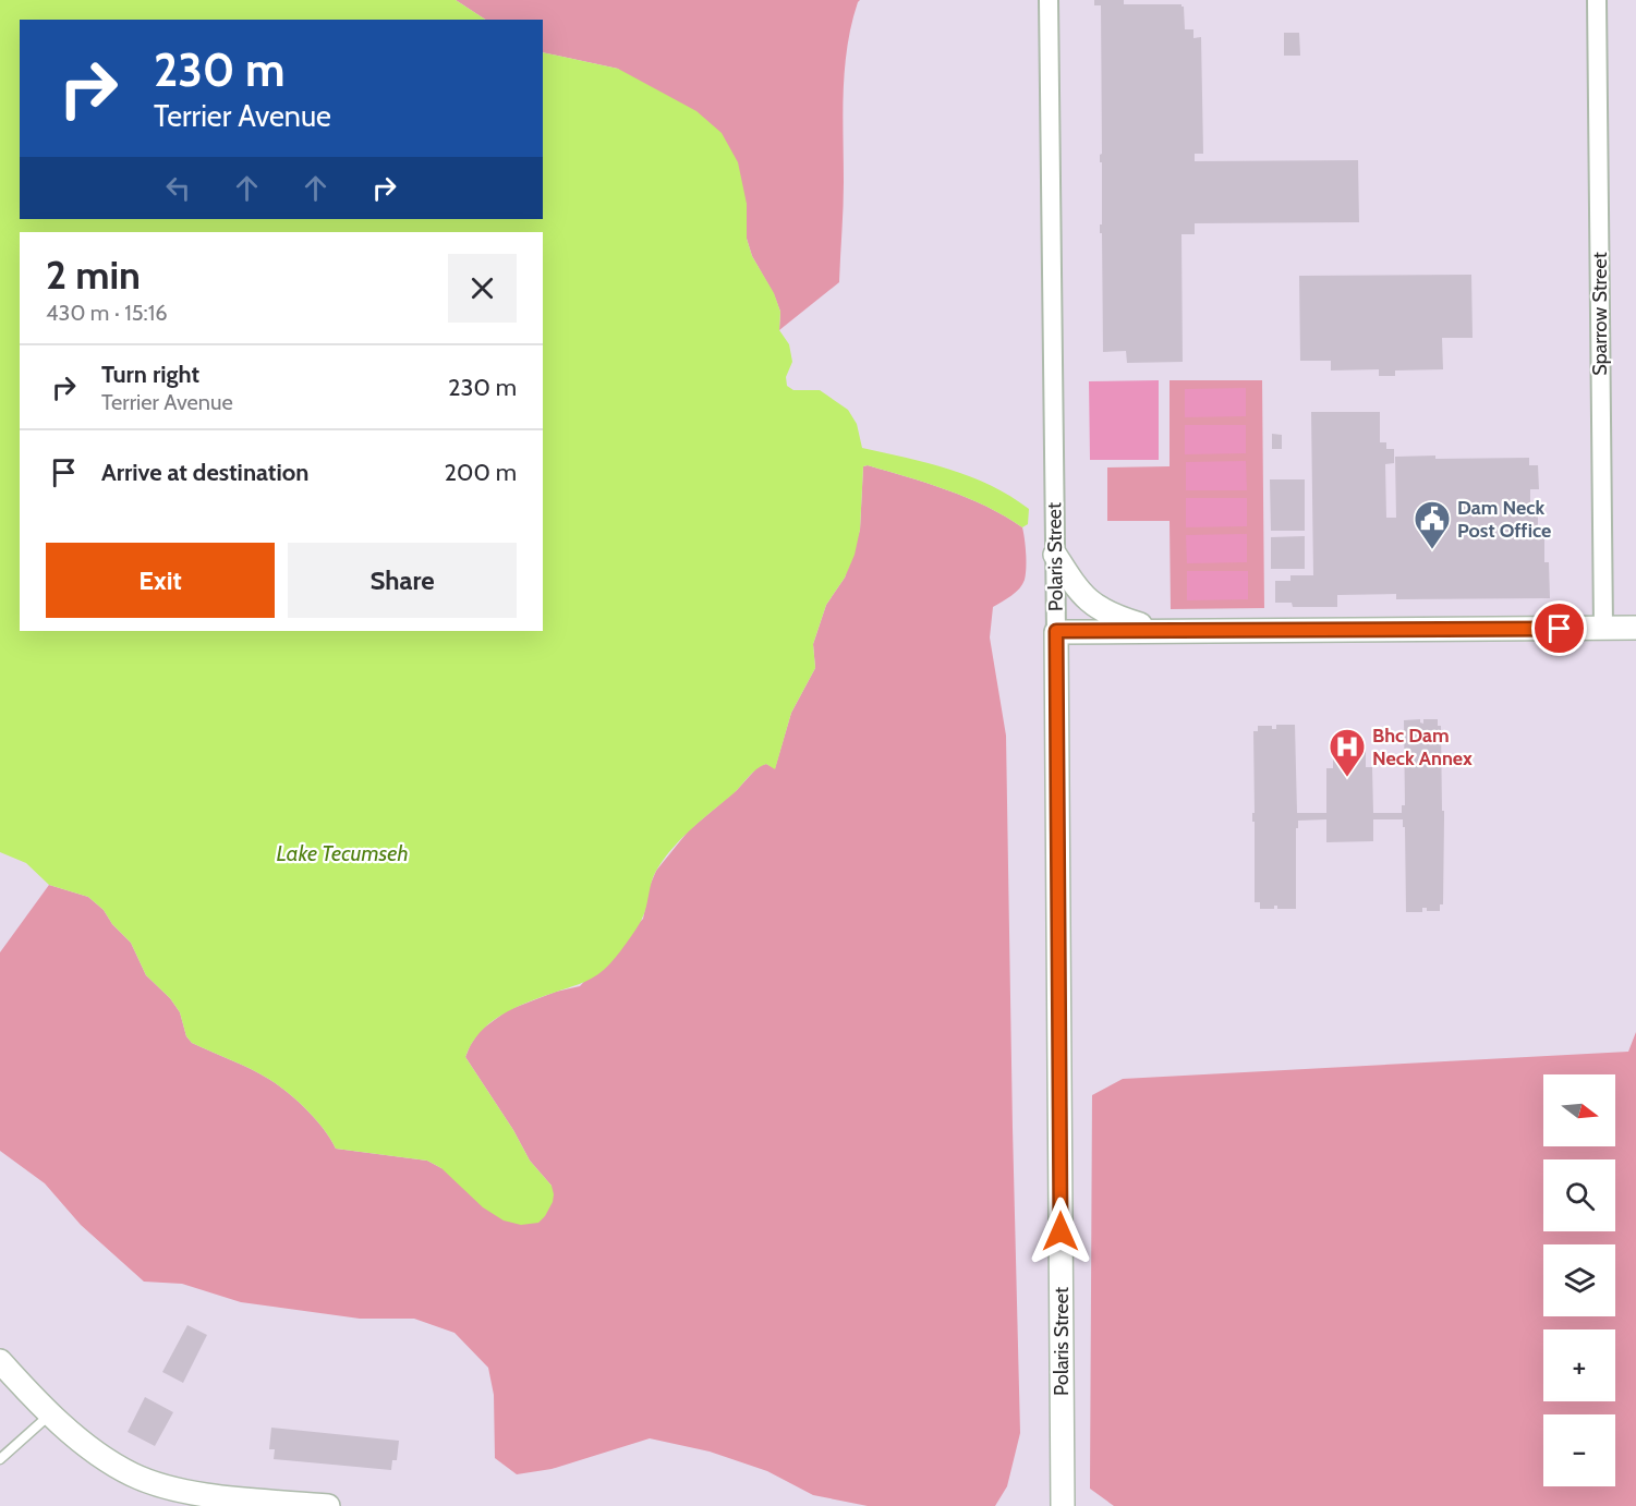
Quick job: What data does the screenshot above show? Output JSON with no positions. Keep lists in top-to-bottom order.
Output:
{
  "streets": {
    "street": ["Sparrow Street", "Polaris Street"]
  },
  "water": ["Lake Tecumseh"],
  "places": {
    "public building": ["Dam Neck Post Office"],
    "hospital": ["Bhc Dam Neck Annex"]
  },
  "north": "right",
  "page": {
    "turn": ["230 m", "Terrier Avenue"],
    "heading": ["2 min", "430 m · 15:16"],
    "list": [
      {
        "name": "Turn right",
        "note": "Terrier Avenue",
        "value": "230 m"
      },
      {
        "name": "Arrive at destination",
        "value": "200 m"
      }
    ],
    "buttons": ["Exit", "Share"],
    "map_buttons": ["+", "−"]
  }
}
